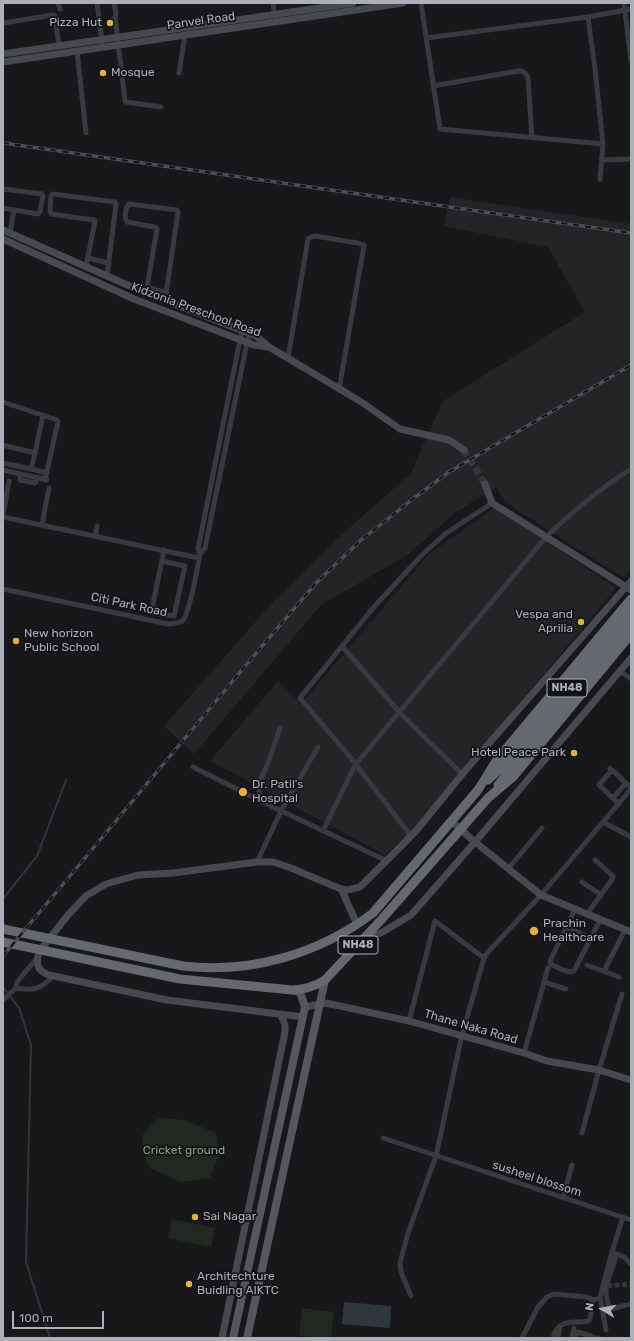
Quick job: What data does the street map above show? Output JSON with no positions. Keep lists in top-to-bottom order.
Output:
{
  "streets": {
    "highway": ["NH48"],
    "street": [
      "Panvel Road",
      "Kidzonia Preschool Road",
      "Citi Park Road",
      "Thane Naka Road",
      "susheel blossom"
    ]
  },
  "parks": ["Cricket ground"],
  "places": [
    "Pizza Hut",
    "Mosque",
    "Vespa and Aprilia",
    "New horizon Public School",
    "Hotel Peace Park",
    "Dr. Patil's Hospital",
    "Prachin Healthcare",
    "Sai Nagar",
    "Architechture Buidling AIKTC"
  ],
  "scale_bar": "100 m",
  "north": "left"
}
